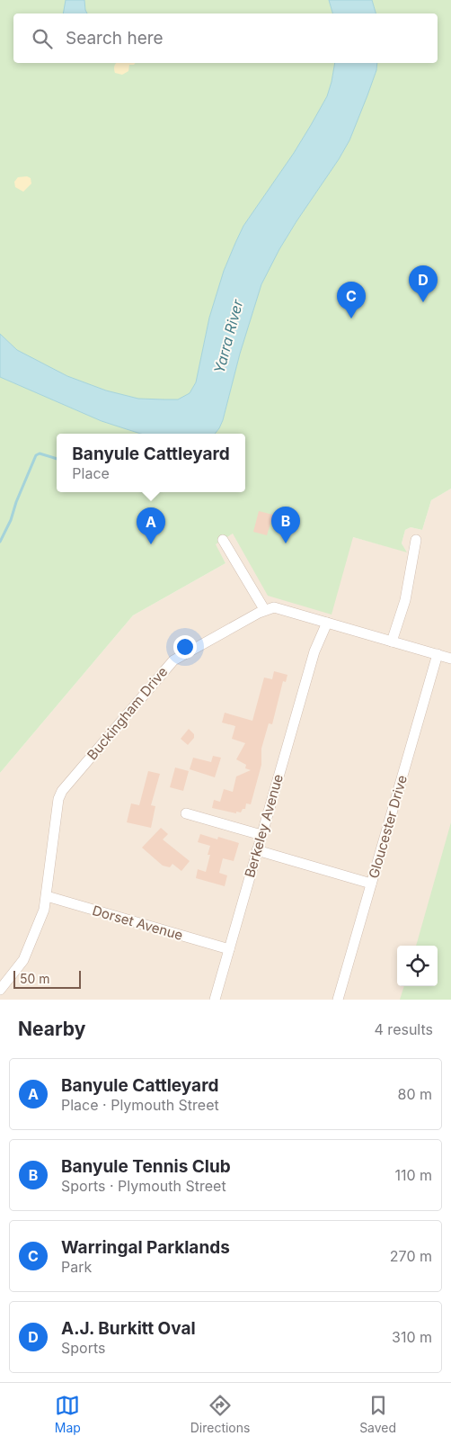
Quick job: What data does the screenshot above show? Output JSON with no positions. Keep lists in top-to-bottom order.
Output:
{
  "streets": {
    "street": [
      "Buckingham Drive",
      "Berkeley Avenue",
      "Gloucester Drive",
      "Dorset Avenue"
    ]
  },
  "crossings": [
    ["Buckingham Drive", "Dorset Avenue"],
    ["Berkeley Avenue", "Dorset Avenue"]
  ],
  "water": ["Yarra River"],
  "scale_bar": "50 m",
  "page": {
    "search": "Search here",
    "pins": [
      "D",
      "C",
      "B",
      "A"
    ],
    "popup": ["Banyule Cattleyard", "Place"],
    "scale": "50 m",
    "heading": ["Nearby", "4 results"],
    "list": [
      {
        "mark": "A",
        "name": "Banyule Cattleyard",
        "note": "Place · Plymouth Street",
        "value": "80 m"
      },
      {
        "mark": "B",
        "name": "Banyule Tennis Club",
        "note": "Sports · Plymouth Street",
        "value": "110 m"
      },
      {
        "mark": "C",
        "name": "Warringal Parklands",
        "note": "Park",
        "value": "270 m"
      },
      {
        "mark": "D",
        "name": "A.J. Burkitt Oval",
        "note": "Sports",
        "value": "310 m"
      }
    ],
    "nav": ["Map", "Directions", "Saved"]
  }
}
